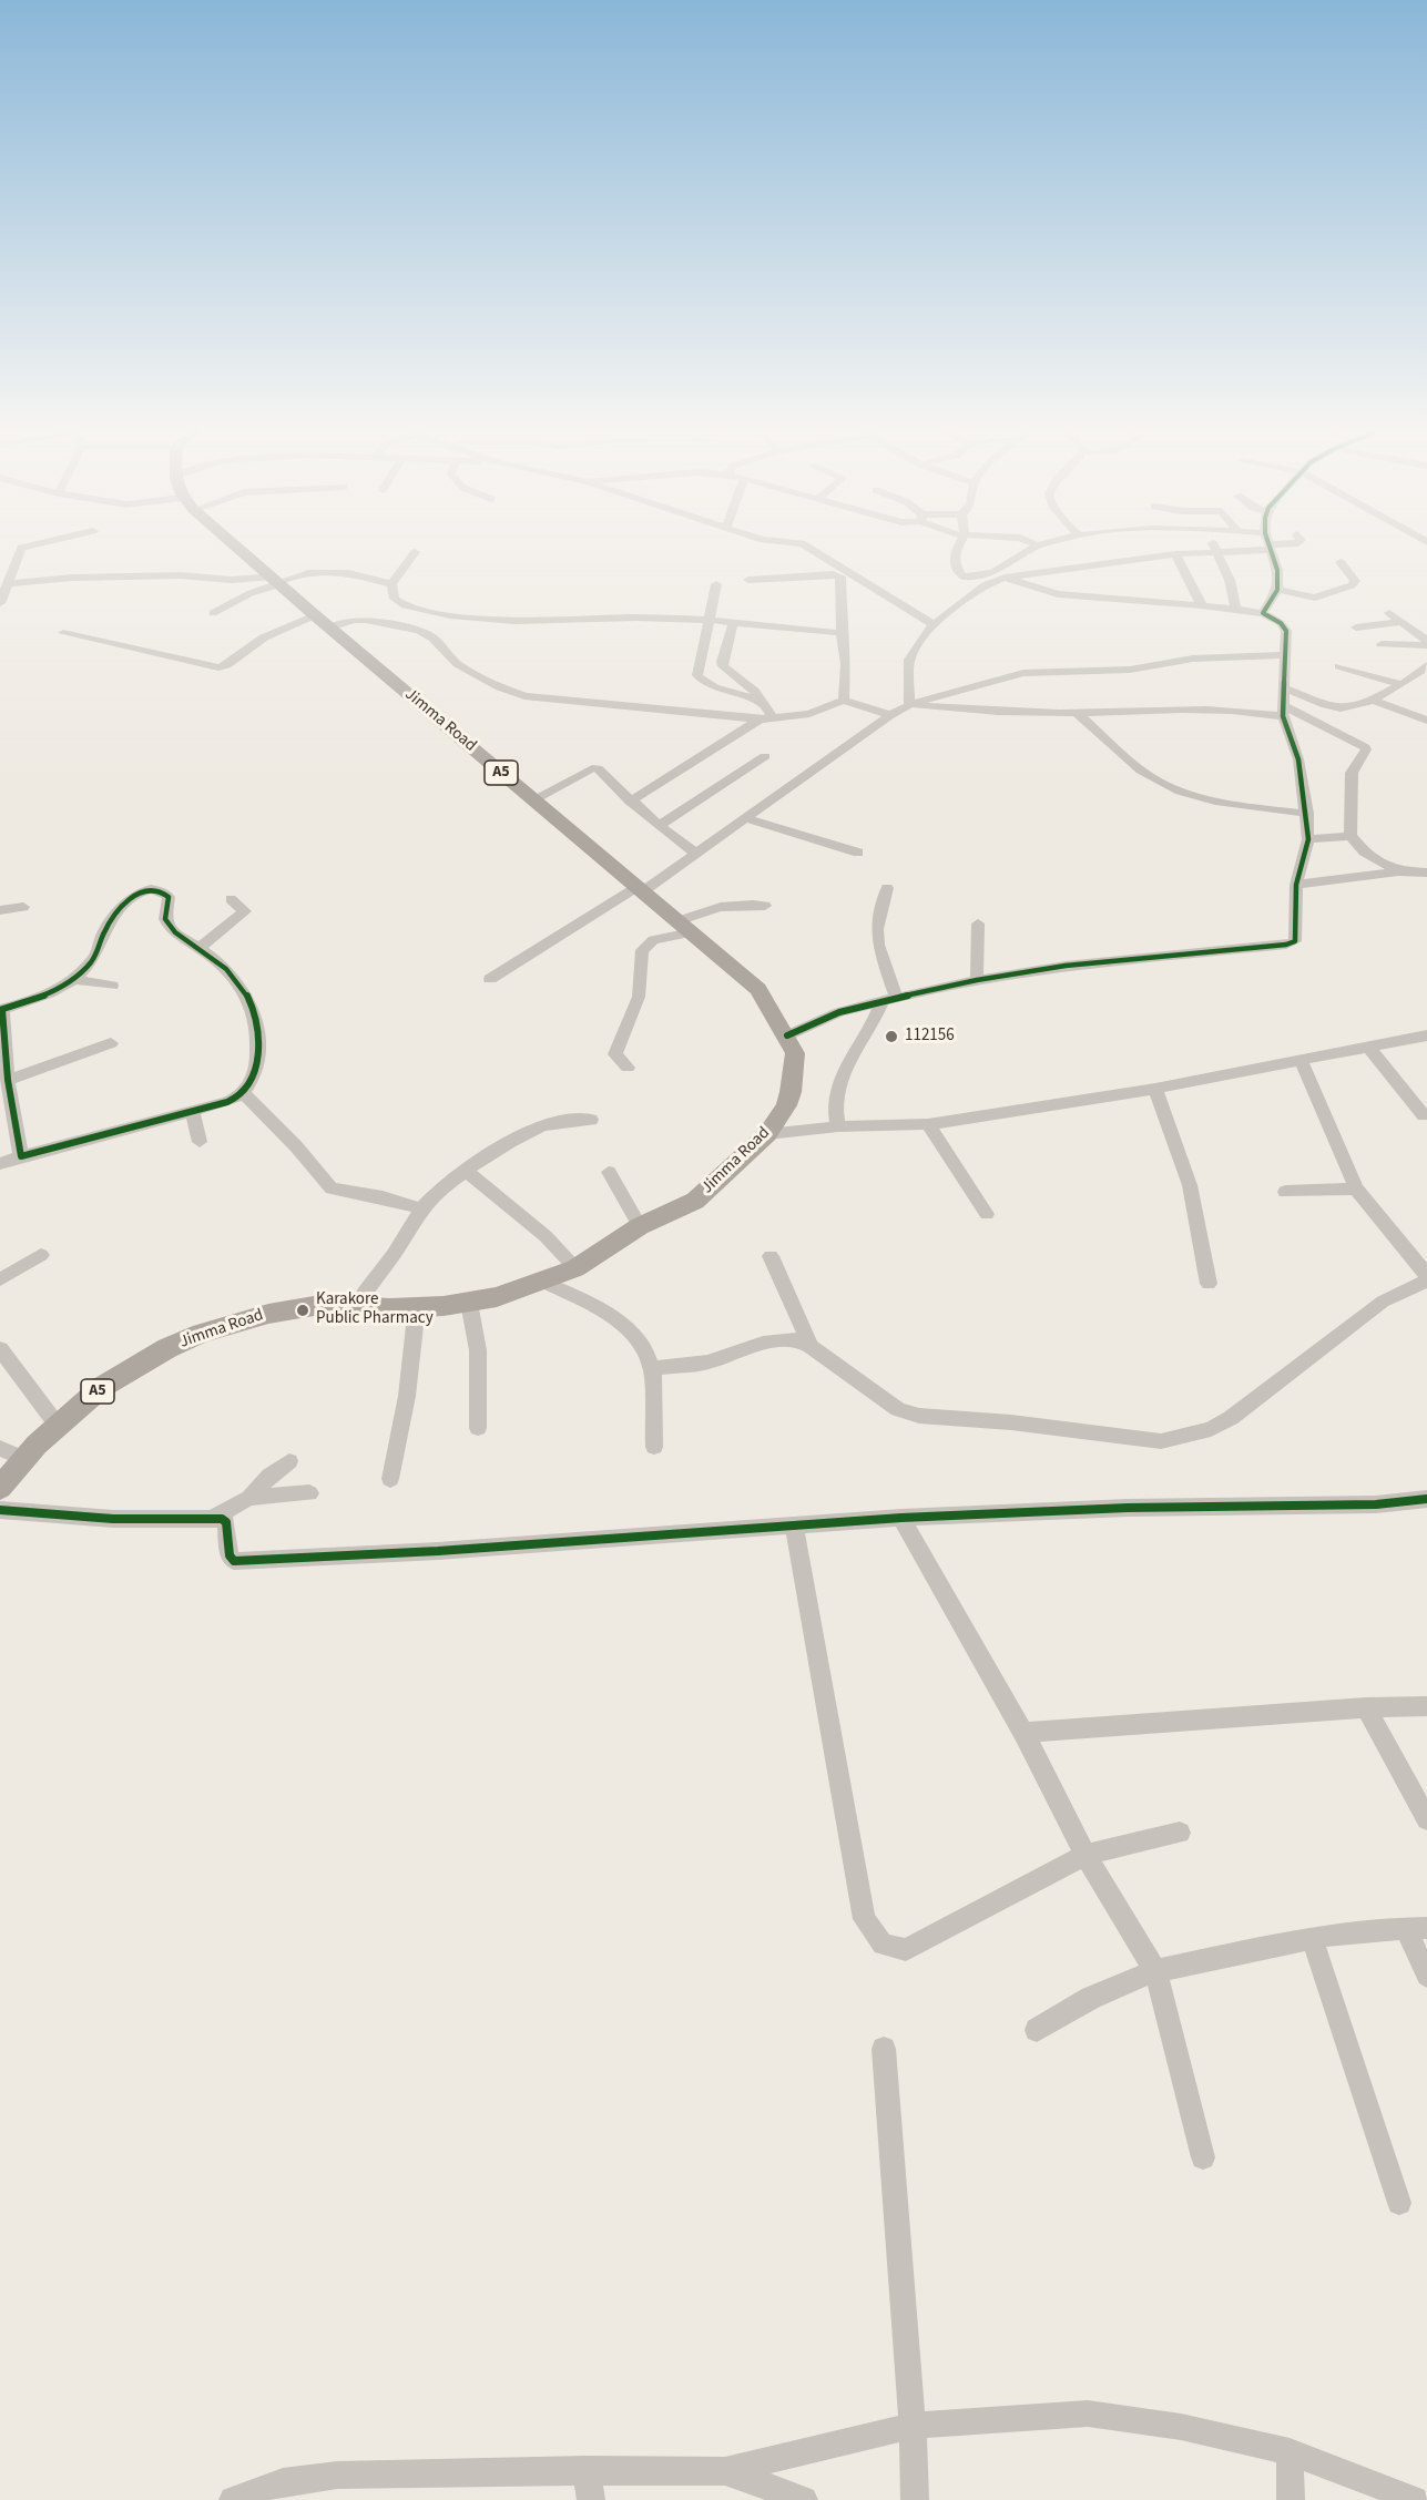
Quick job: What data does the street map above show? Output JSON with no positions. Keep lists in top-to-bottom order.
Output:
{
  "streets": {
    "highway": ["Jimma Road", "A5"]
  },
  "places": ["112156", "Karakore Public Pharmacy"]
}
